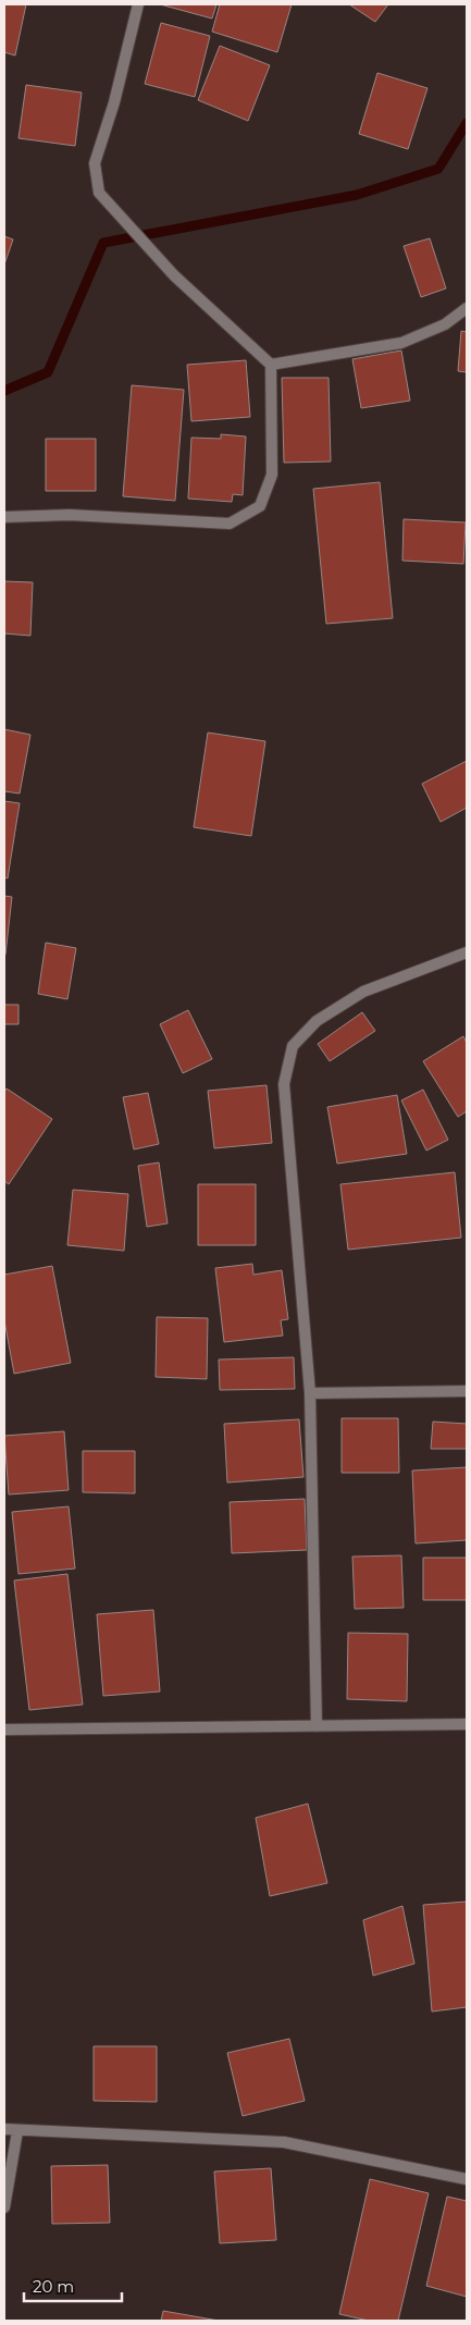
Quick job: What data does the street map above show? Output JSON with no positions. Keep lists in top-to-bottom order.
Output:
{
  "scale_bar": "20 m"
}
